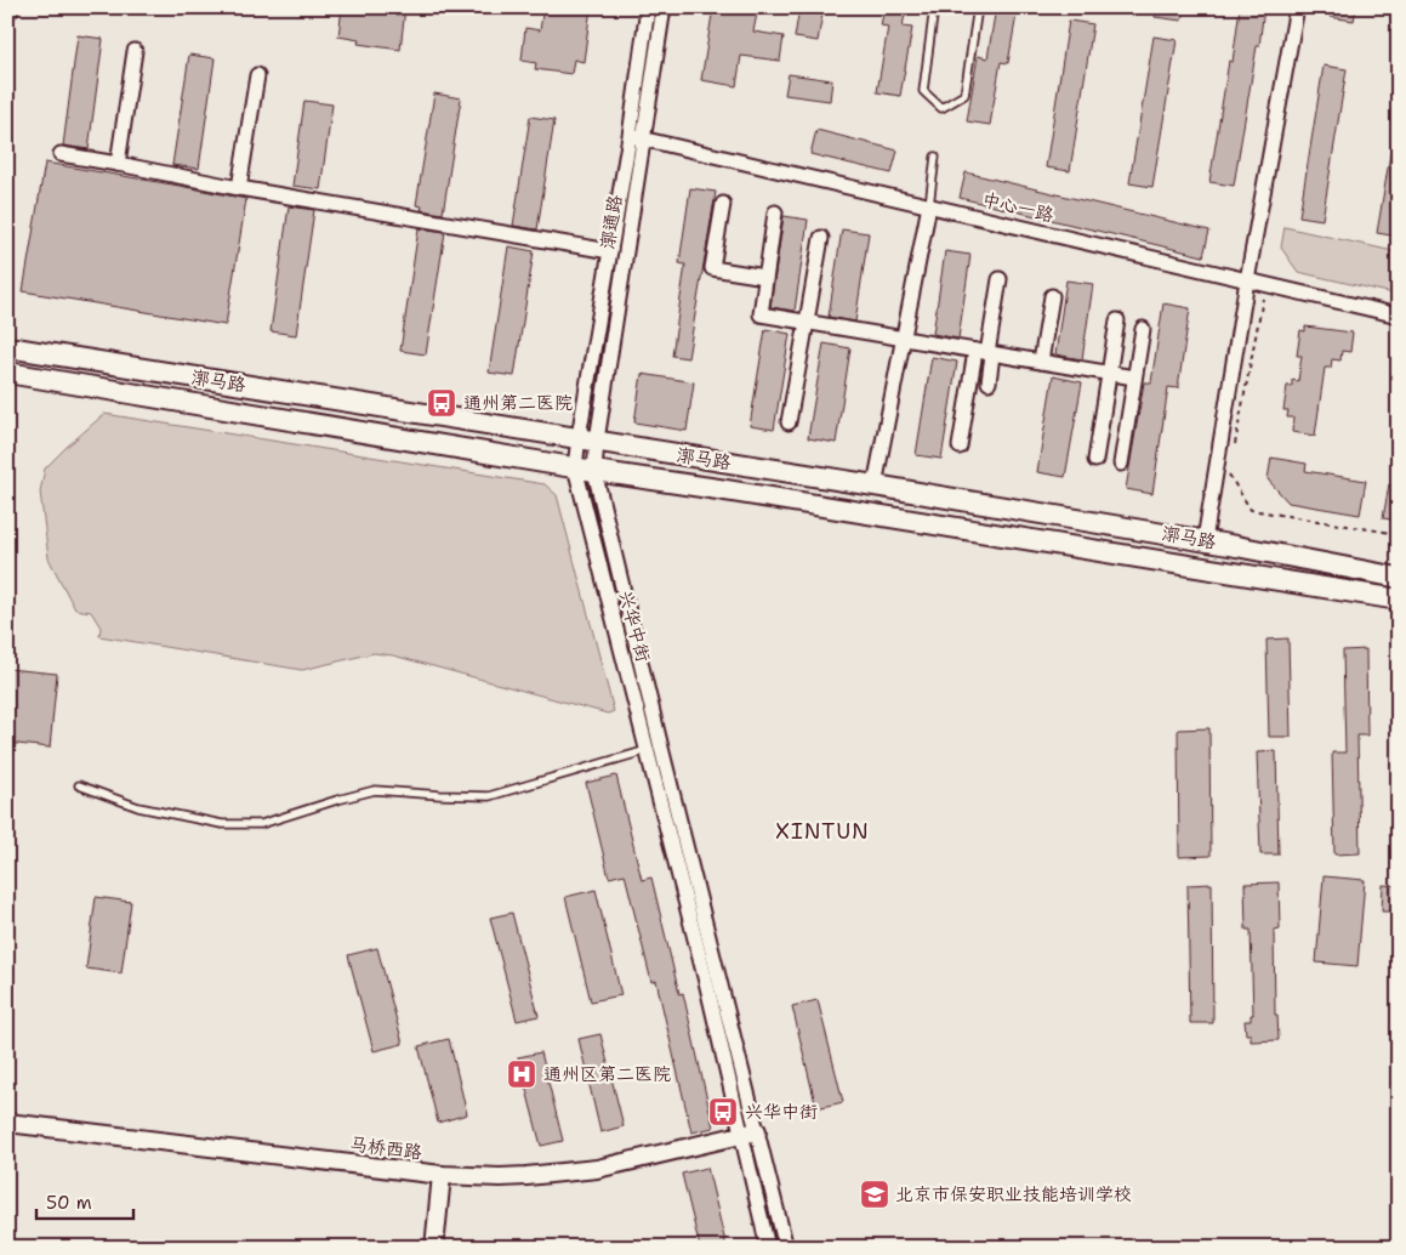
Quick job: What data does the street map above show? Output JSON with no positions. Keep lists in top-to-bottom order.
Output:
{
  "streets": {
    "main road": ["漷马路"],
    "street": [
      "中心一路",
      "漷通路",
      "兴华中街",
      "马桥西路"
    ]
  },
  "crossings": [
    ["中心一路", "漷通路"],
    ["漷通路", "漷马路"],
    ["漷通路", "兴华中街"],
    ["漷马路", "兴华中街"],
    ["兴华中街", "马桥西路"]
  ],
  "districts": ["XINTUN"],
  "places": {
    "bus stop": ["通州第二医院", "兴华中街"],
    "hospital": ["通州区第二医院"],
    "school or university": ["北京市保安职业技能培训学校"]
  },
  "scale_bar": "50 m"
}
